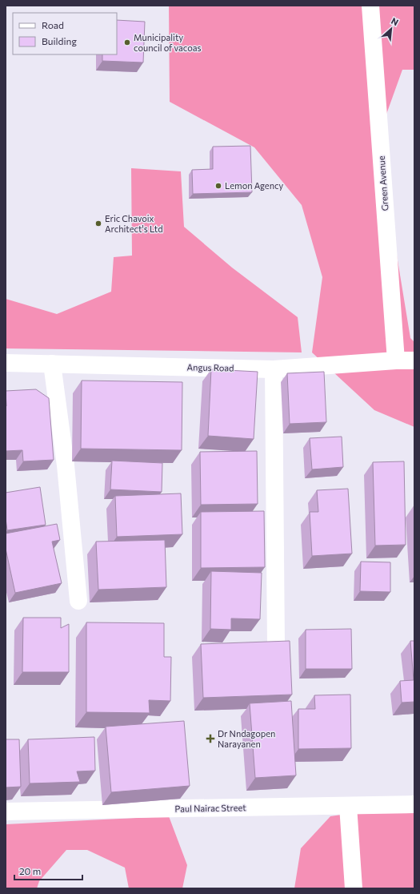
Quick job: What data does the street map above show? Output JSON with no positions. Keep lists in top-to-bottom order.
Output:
{
  "streets": {
    "street": ["Green Avenue", "Angus Road", "Paul Nairac Street"]
  },
  "crossings": [
    ["Green Avenue", "Angus Road"]
  ],
  "places": {
    "other": ["Municipality council of vacoas", "Lemon Agency", "Eric Chavoix Architect's Ltd"],
    "health": ["Dr Nndagopen Narayanen"]
  },
  "legend": ["Road", "Building"],
  "scale_bar": "20 m",
  "north": "top right"
}
